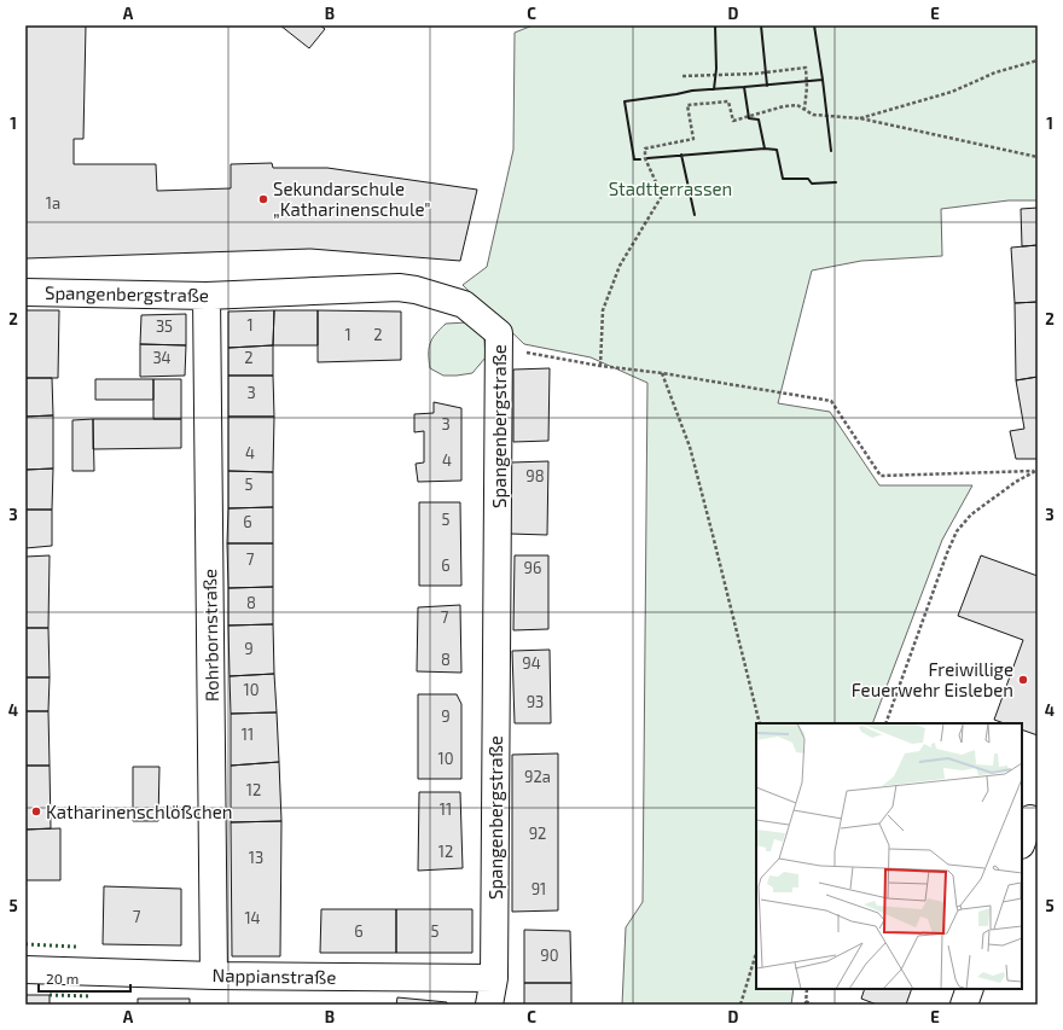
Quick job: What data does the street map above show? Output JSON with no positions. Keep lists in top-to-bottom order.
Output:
{
  "streets": {
    "street": ["Spangenbergstraße", "Rohrbornstraße", "Nappianstraße"]
  },
  "crossings": [
    ["Spangenbergstraße", "Rohrbornstraße"],
    ["Spangenbergstraße", "Nappianstraße"],
    ["Rohrbornstraße", "Nappianstraße"]
  ],
  "parks": ["Stadtterrassen"],
  "places": ["Sekundarschule „Katharinenschule\"", "Freiwillige Feuerwehr Eisleben", "Katharinenschlößchen"],
  "house_numbers": [
    "1a",
    "1",
    "35",
    "1",
    "2",
    "34",
    "2",
    "3",
    "3",
    "4",
    "4",
    "98",
    "5",
    "5",
    "6",
    "7",
    "6",
    "96",
    "8",
    "7",
    "9",
    "8",
    "94",
    "10",
    "93",
    "9",
    "11",
    "10",
    "92a",
    "12",
    "11",
    "92",
    "12",
    "13",
    "91",
    "7",
    "14",
    "6",
    "5",
    "90"
  ],
  "scale_bar": "20 m",
  "grid": {
    "columns": [
      "A",
      "B",
      "C",
      "D",
      "E"
    ],
    "rows": [
      "1",
      "2",
      "3",
      "4",
      "5"
    ]
  }
}
